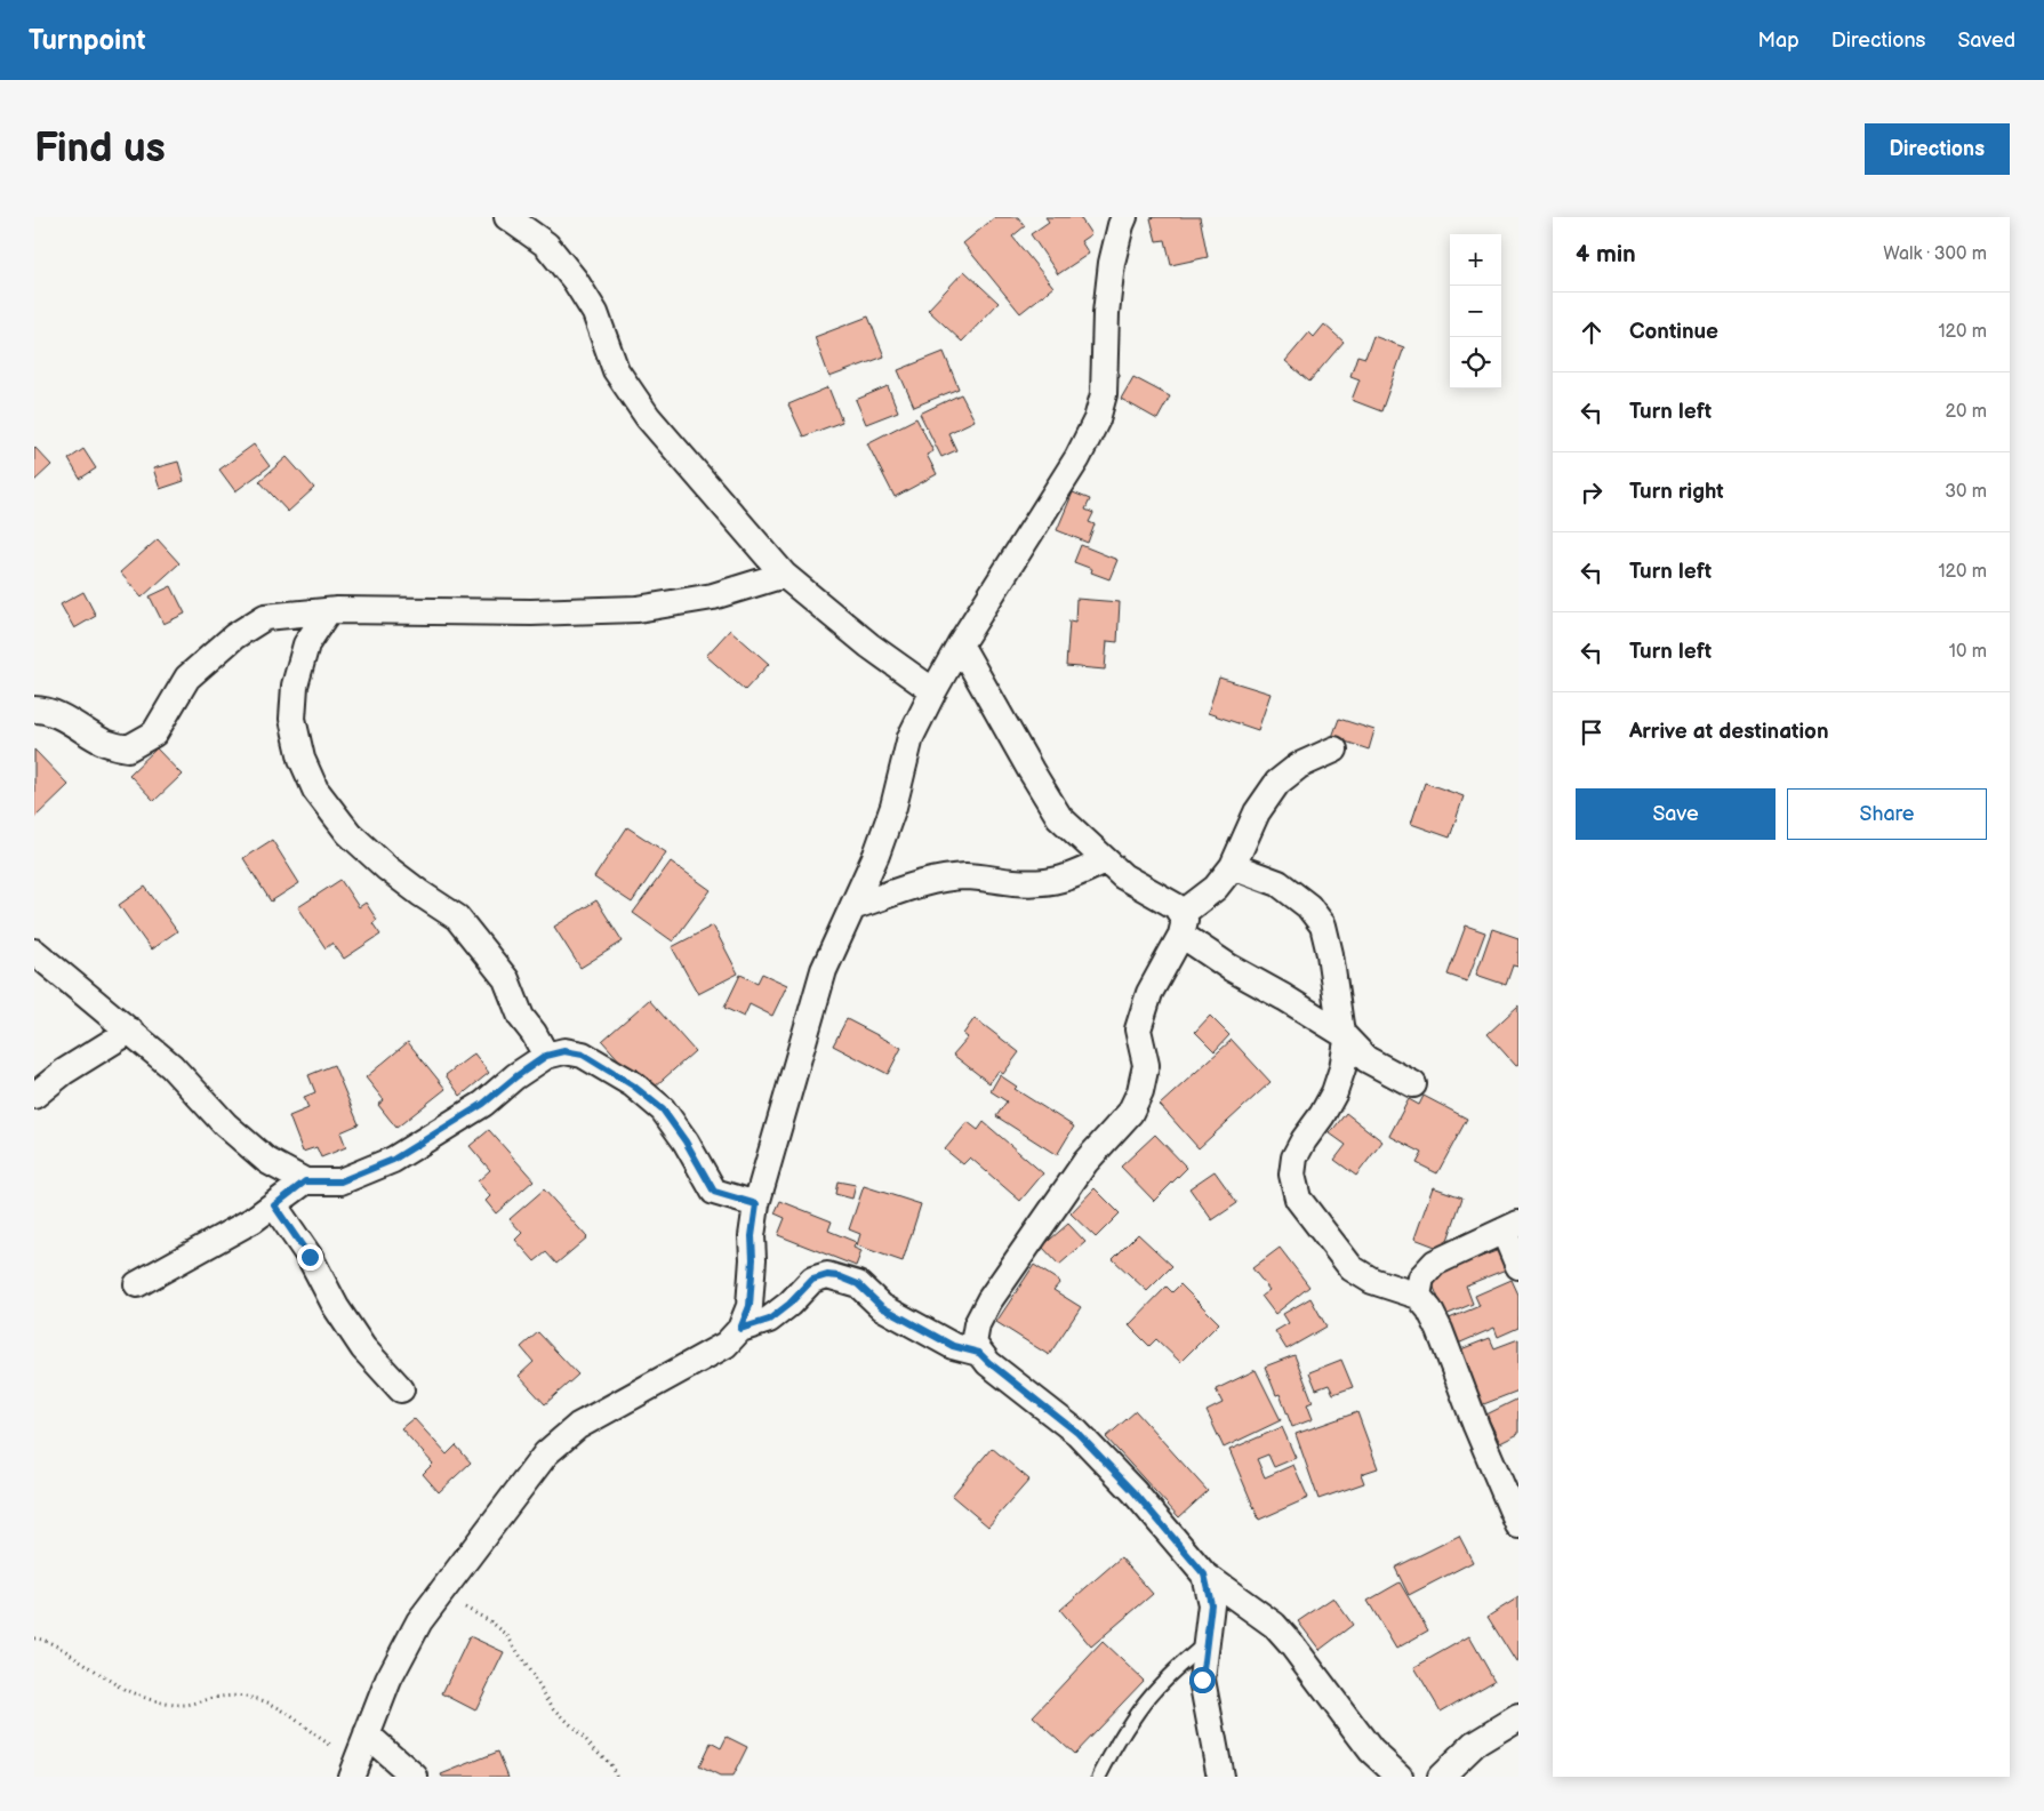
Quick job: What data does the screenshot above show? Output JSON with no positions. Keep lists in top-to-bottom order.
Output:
{
  "page": {
    "header": "Turnpoint",
    "nav": ["Map", "Directions", "Saved"],
    "buttons": [
      "Directions",
      ["Save", "Share"]
    ],
    "title": "Find us",
    "heading": ["4 min", "Walk · 300 m"],
    "map_buttons": ["+", "−"],
    "list": [
      ["Continue", "120 m"],
      ["Turn left", "20 m"],
      ["Turn right", "30 m"],
      ["Turn left", "120 m"],
      ["Turn left", "10 m"],
      "Arrive at destination"
    ]
  }
}
